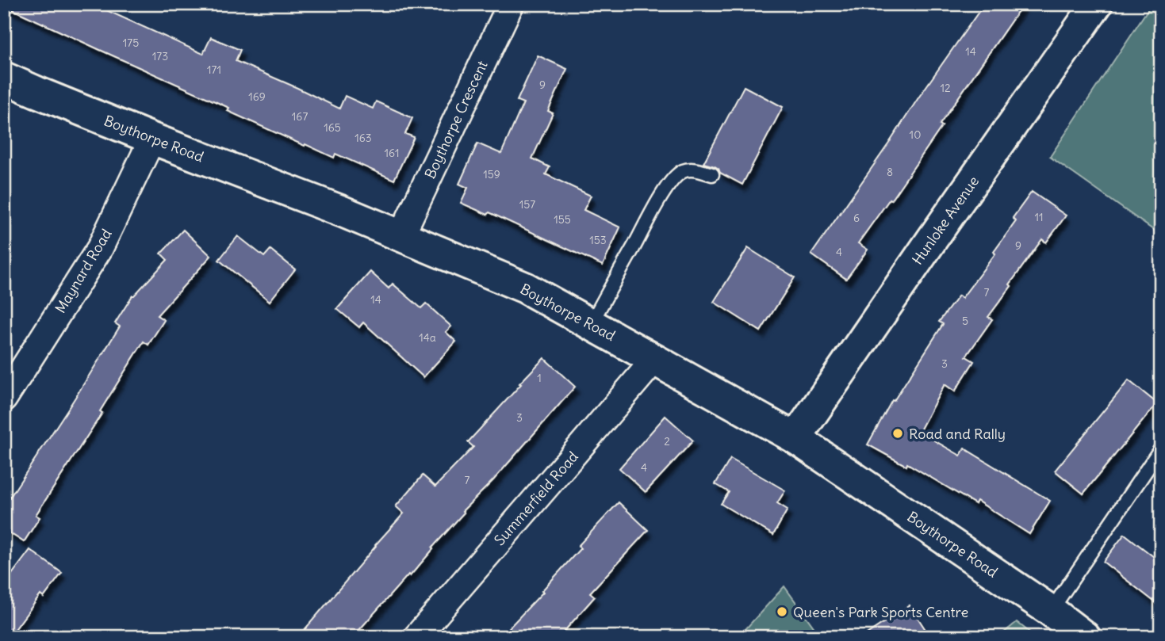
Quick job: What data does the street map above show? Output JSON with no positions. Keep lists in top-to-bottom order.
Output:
{
  "streets": {
    "street": [
      "Boythorpe Crescent",
      "Boythorpe Road",
      "Hunloke Avenue",
      "Maynard Road",
      "Summerfield Road"
    ]
  },
  "crossings": [
    ["Boythorpe Crescent", "Boythorpe Road"],
    ["Boythorpe Road", "Hunloke Avenue"],
    ["Boythorpe Road", "Maynard Road"],
    ["Boythorpe Road", "Summerfield Road"]
  ],
  "places": ["Road and Rally", "Queen's Park Sports Centre"],
  "house_numbers": [
    "175",
    "14",
    "173",
    "171",
    "9",
    "12",
    "169",
    "167",
    "165",
    "10",
    "163",
    "161",
    "8",
    "159",
    "157",
    "11",
    "6",
    "155",
    "153",
    "9",
    "4",
    "7",
    "14",
    "5",
    "14a",
    "3",
    "1",
    "3",
    "2",
    "4",
    "7"
  ]
}
